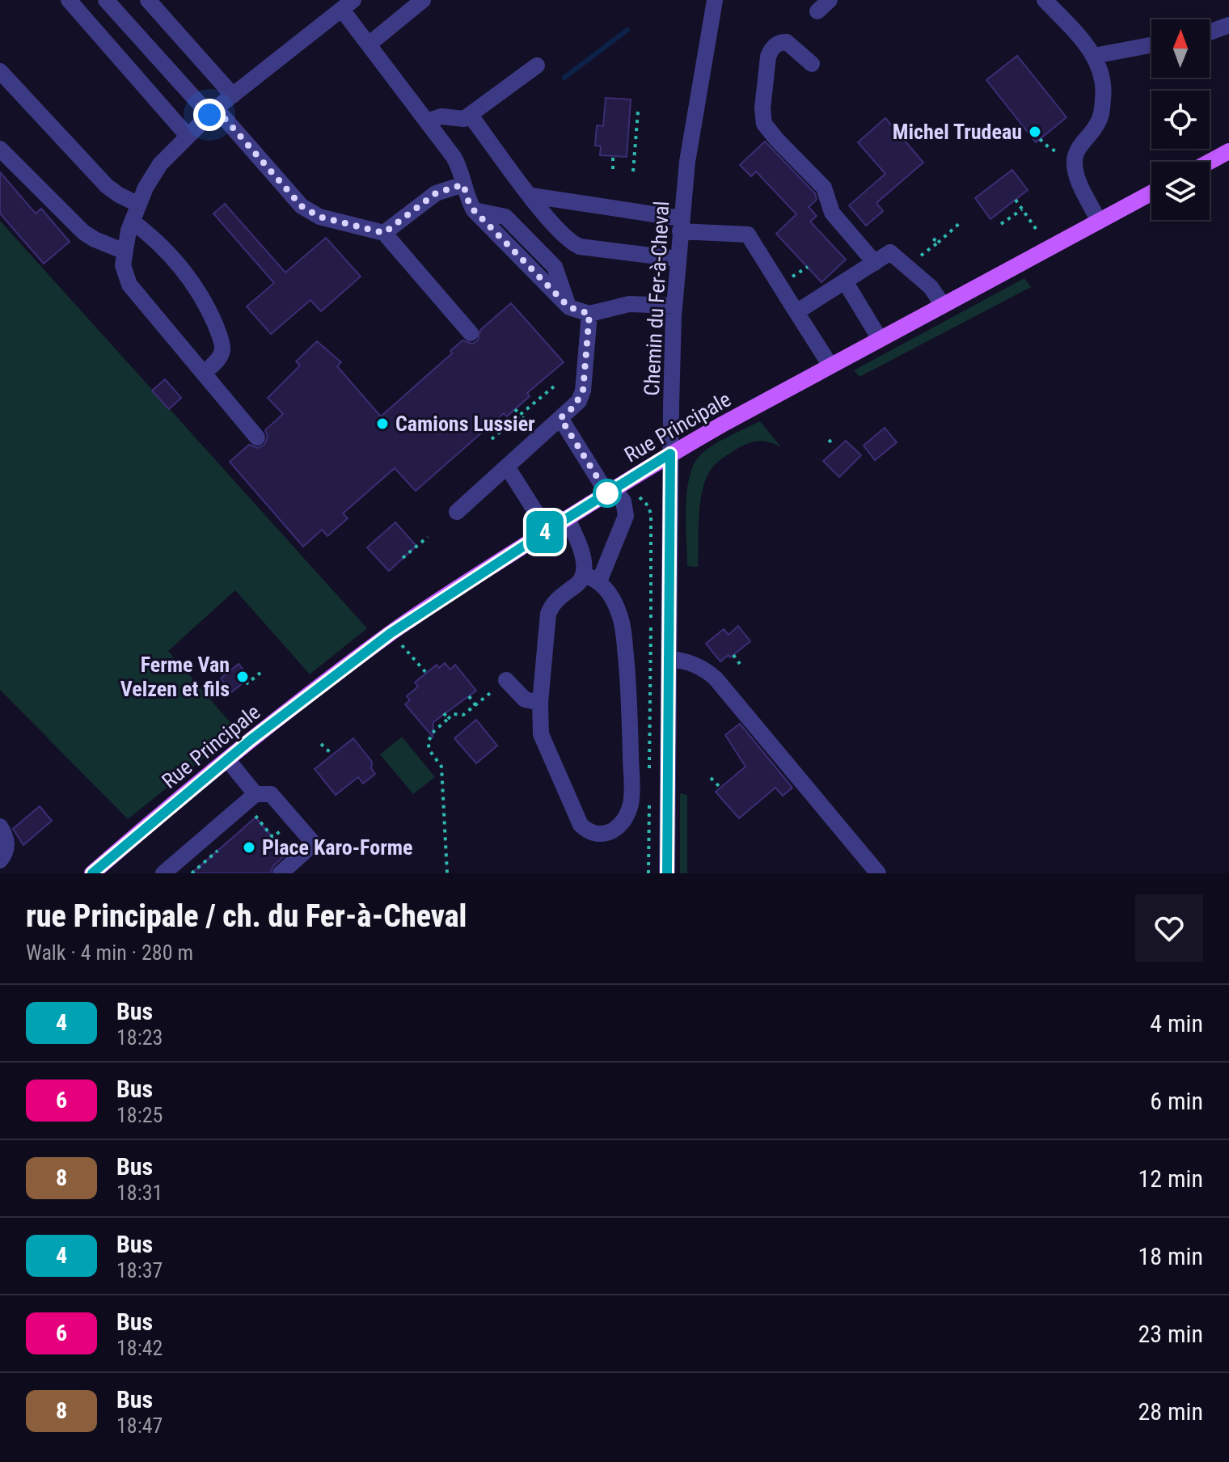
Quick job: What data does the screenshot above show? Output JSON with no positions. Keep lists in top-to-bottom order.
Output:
{
  "streets": {
    "main road": ["Rue Principale"],
    "street": ["Chemin du Fer-à-Cheval"]
  },
  "crossings": [
    ["Chemin du Fer-à-Cheval", "Rue Principale"]
  ],
  "places": [
    "Michel Trudeau",
    "Camions Lussier",
    "Ferme Van Velzen et fils",
    "Place Karo-Forme"
  ],
  "lines": ["bus line 4"],
  "north": "top",
  "page": {
    "on_map": "4",
    "heading": ["rue Principale / ch. du Fer-à-Cheval", "Walk · 4 min · 280 m"],
    "list": [
      {
        "mark": "4",
        "name": "Bus",
        "note": "18:23",
        "value": "4 min"
      },
      {
        "mark": "6",
        "name": "Bus",
        "note": "18:25",
        "value": "6 min"
      },
      {
        "mark": "8",
        "name": "Bus",
        "note": "18:31",
        "value": "12 min"
      },
      {
        "mark": "4",
        "name": "Bus",
        "note": "18:37",
        "value": "18 min"
      },
      {
        "mark": "6",
        "name": "Bus",
        "note": "18:42",
        "value": "23 min"
      },
      {
        "mark": "8",
        "name": "Bus",
        "note": "18:47",
        "value": "28 min"
      }
    ]
  }
}
